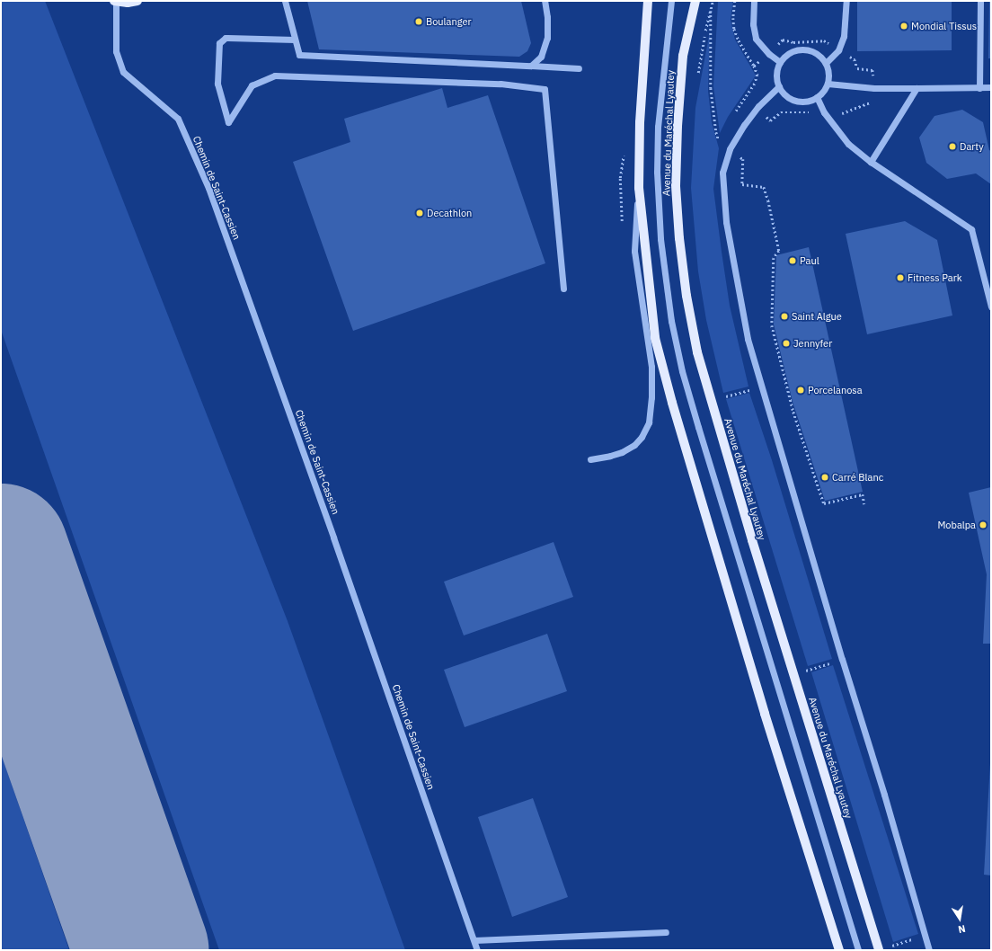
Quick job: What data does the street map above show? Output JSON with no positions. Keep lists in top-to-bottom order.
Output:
{
  "streets": {
    "main road": ["Avenue du Maréchal Lyautey"],
    "street": ["Chemin de Saint-Cassien"]
  },
  "places": [
    "Boulanger",
    "Mondial Tissus",
    "Darty",
    "Decathlon",
    "Paul",
    "Fitness Park",
    "Saint Algue",
    "Jennyfer",
    "Porcelanosa",
    "Carré Blanc",
    "Mobalpa"
  ],
  "north": "bottom"
}
